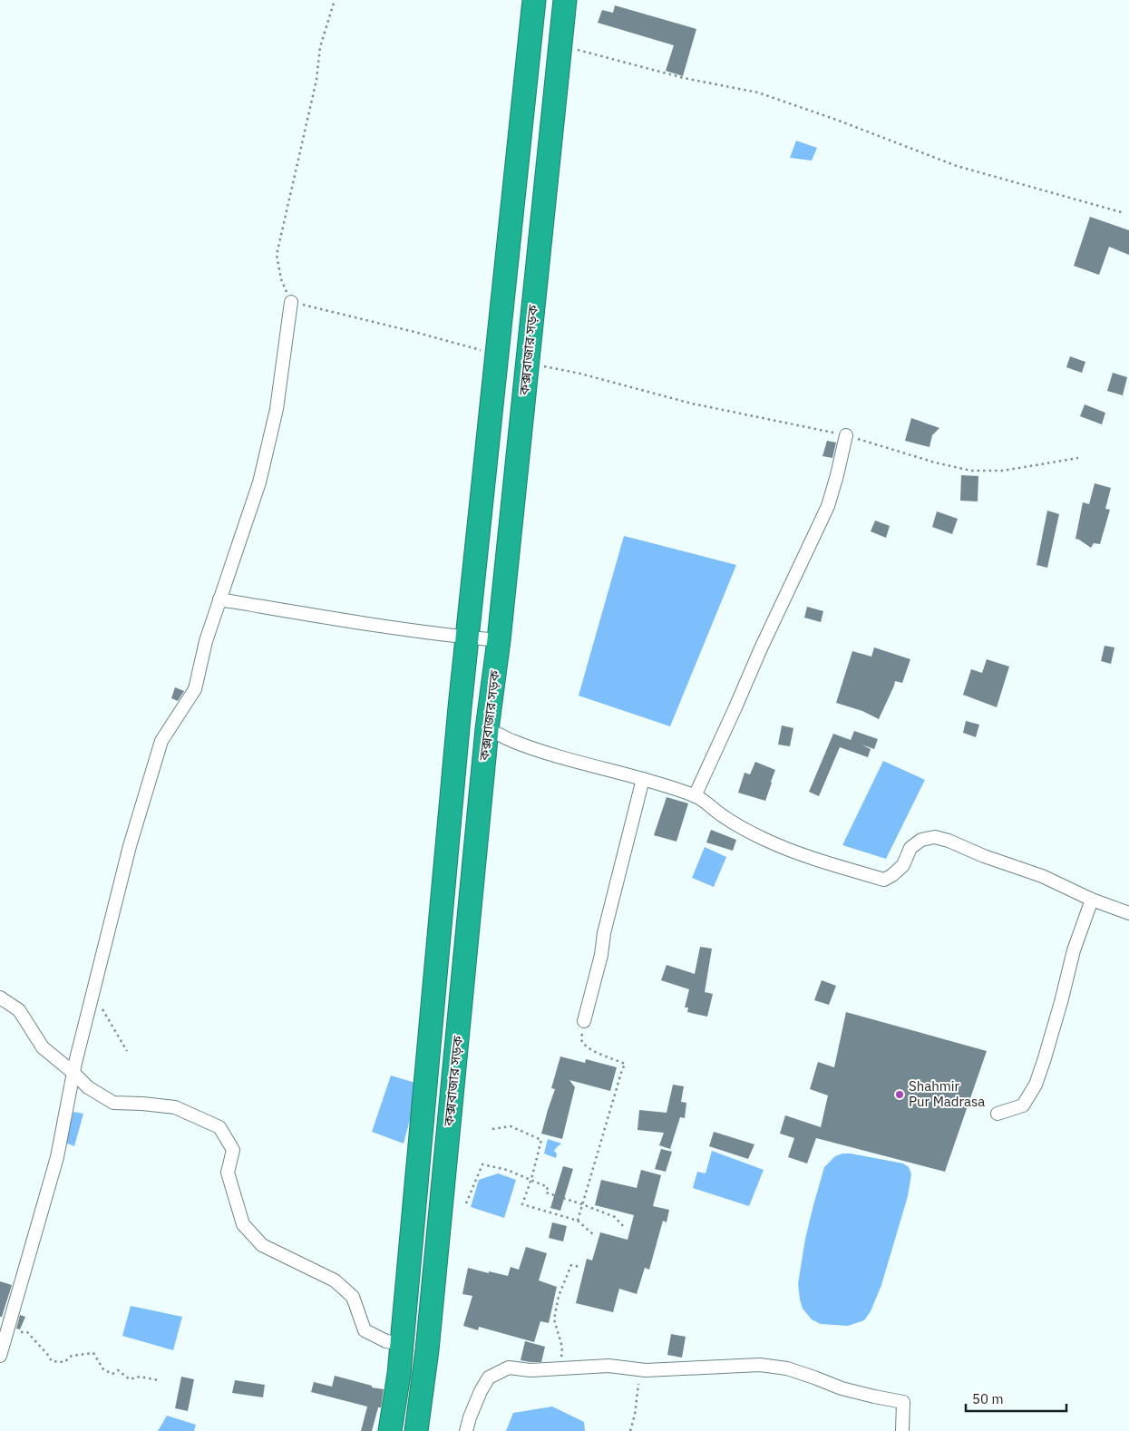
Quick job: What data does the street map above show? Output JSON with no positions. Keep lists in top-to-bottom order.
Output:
{
  "streets": {
    "highway": ["কক্সবাজার সড়ক"]
  },
  "places": ["Shahmir Pur Madrasa"],
  "scale_bar": "50 m"
}
